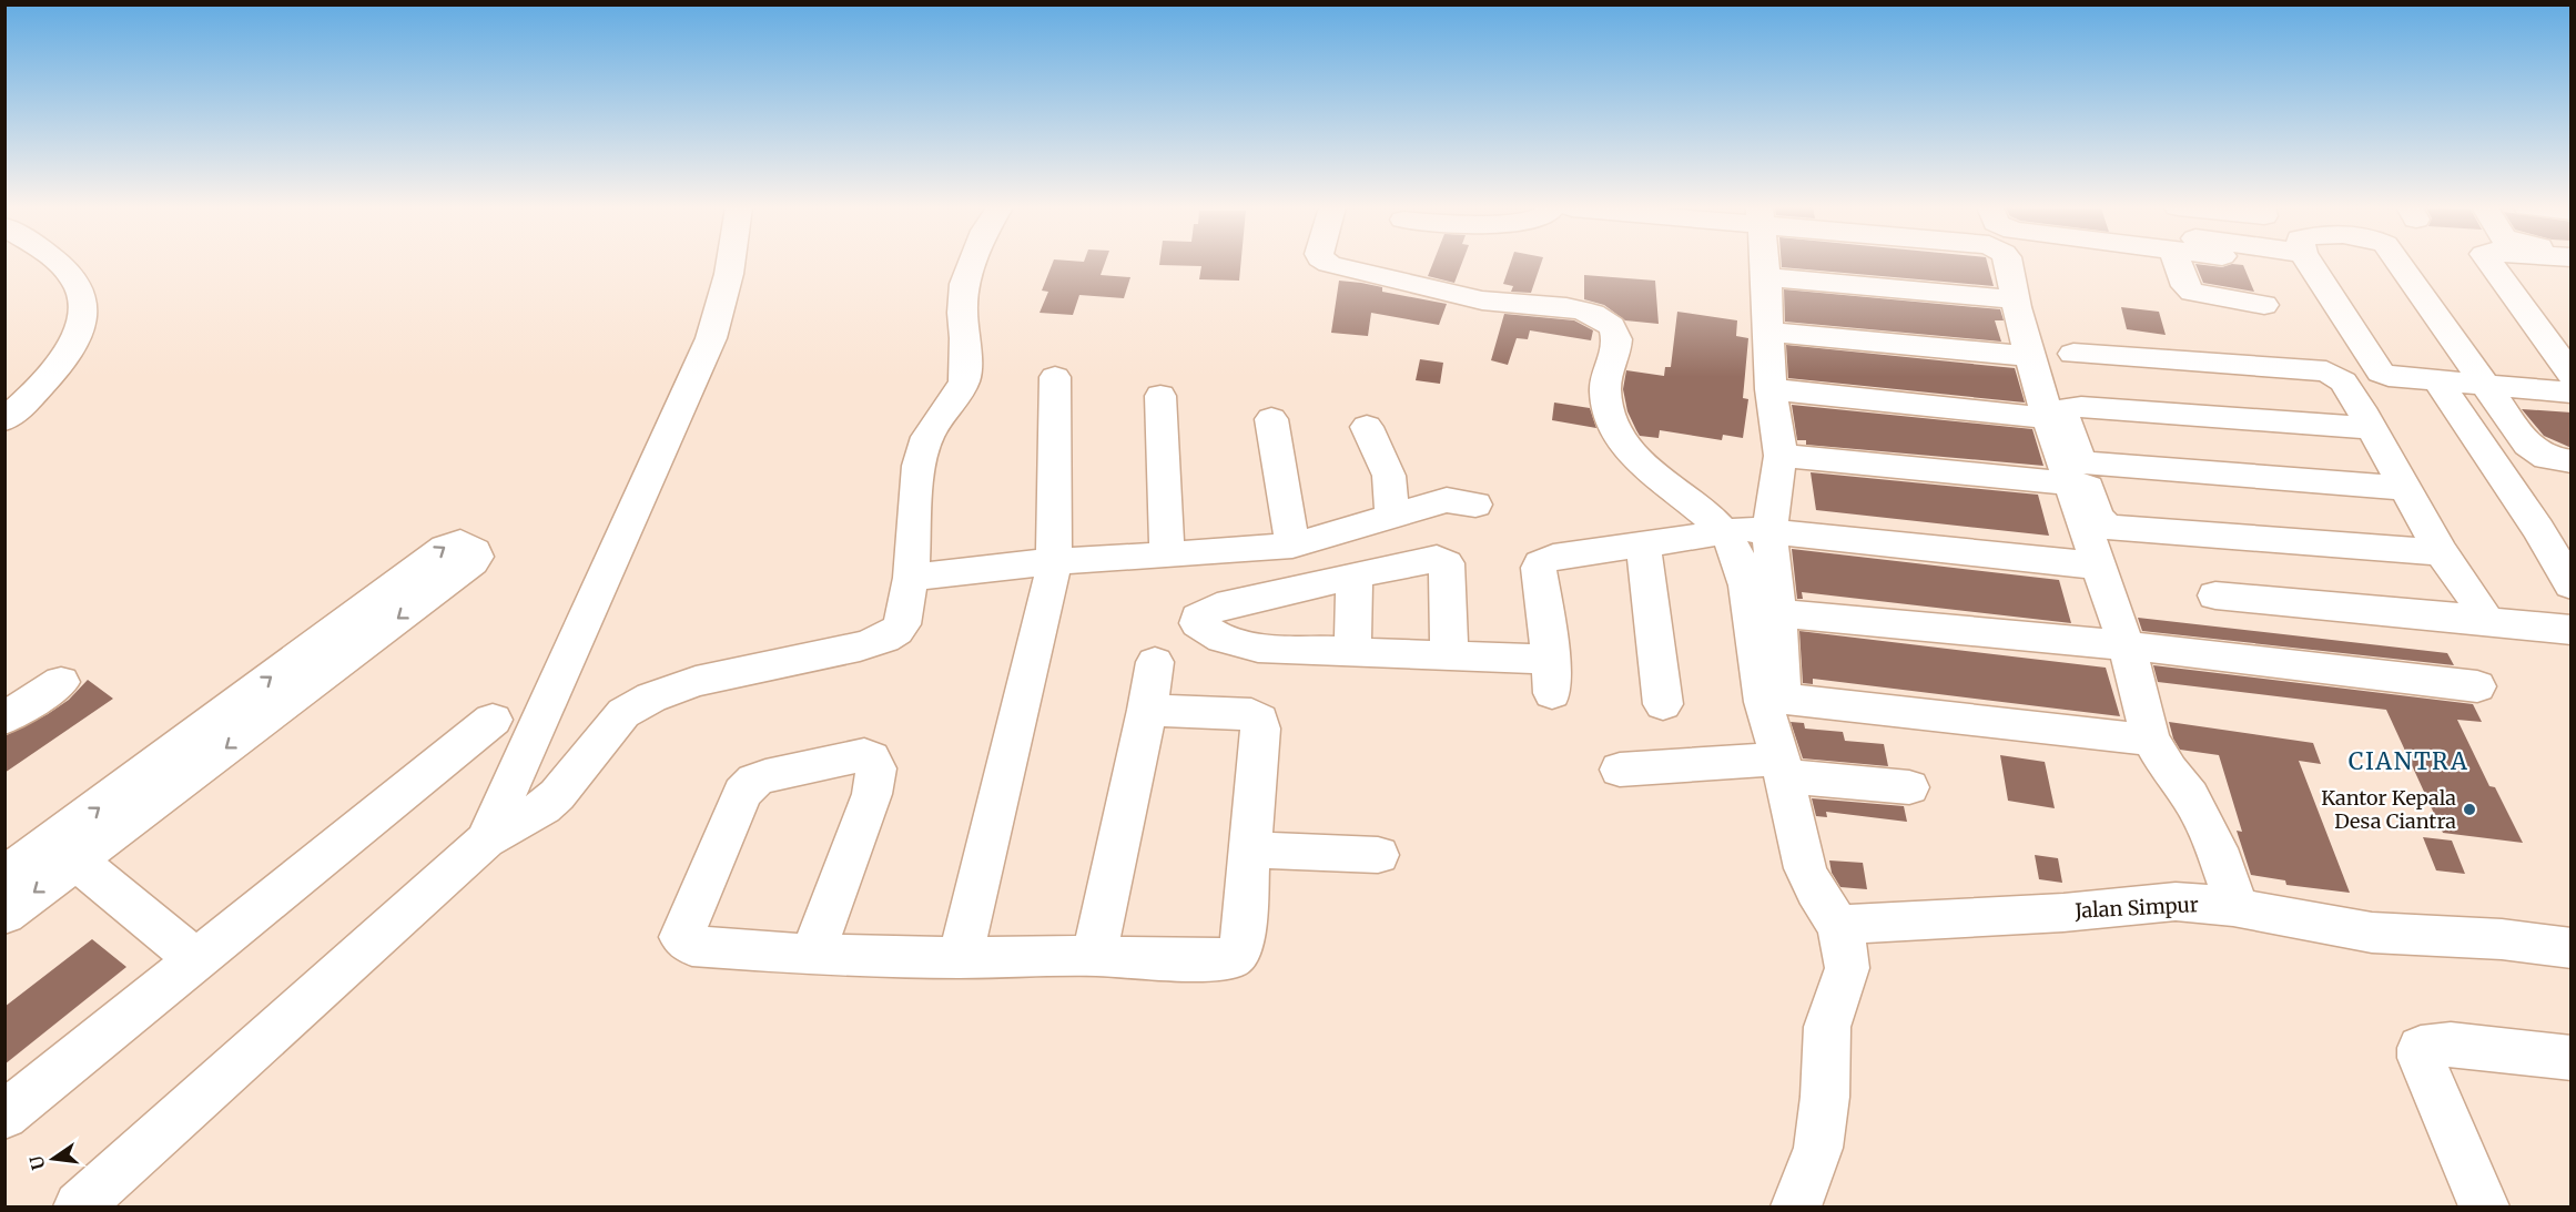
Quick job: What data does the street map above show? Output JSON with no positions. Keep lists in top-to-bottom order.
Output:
{
  "streets": {
    "street": ["Jalan Simpur"]
  },
  "districts": ["CIANTRA"],
  "places": ["Kantor Kepala Desa Ciantra"],
  "north": "left"
}
